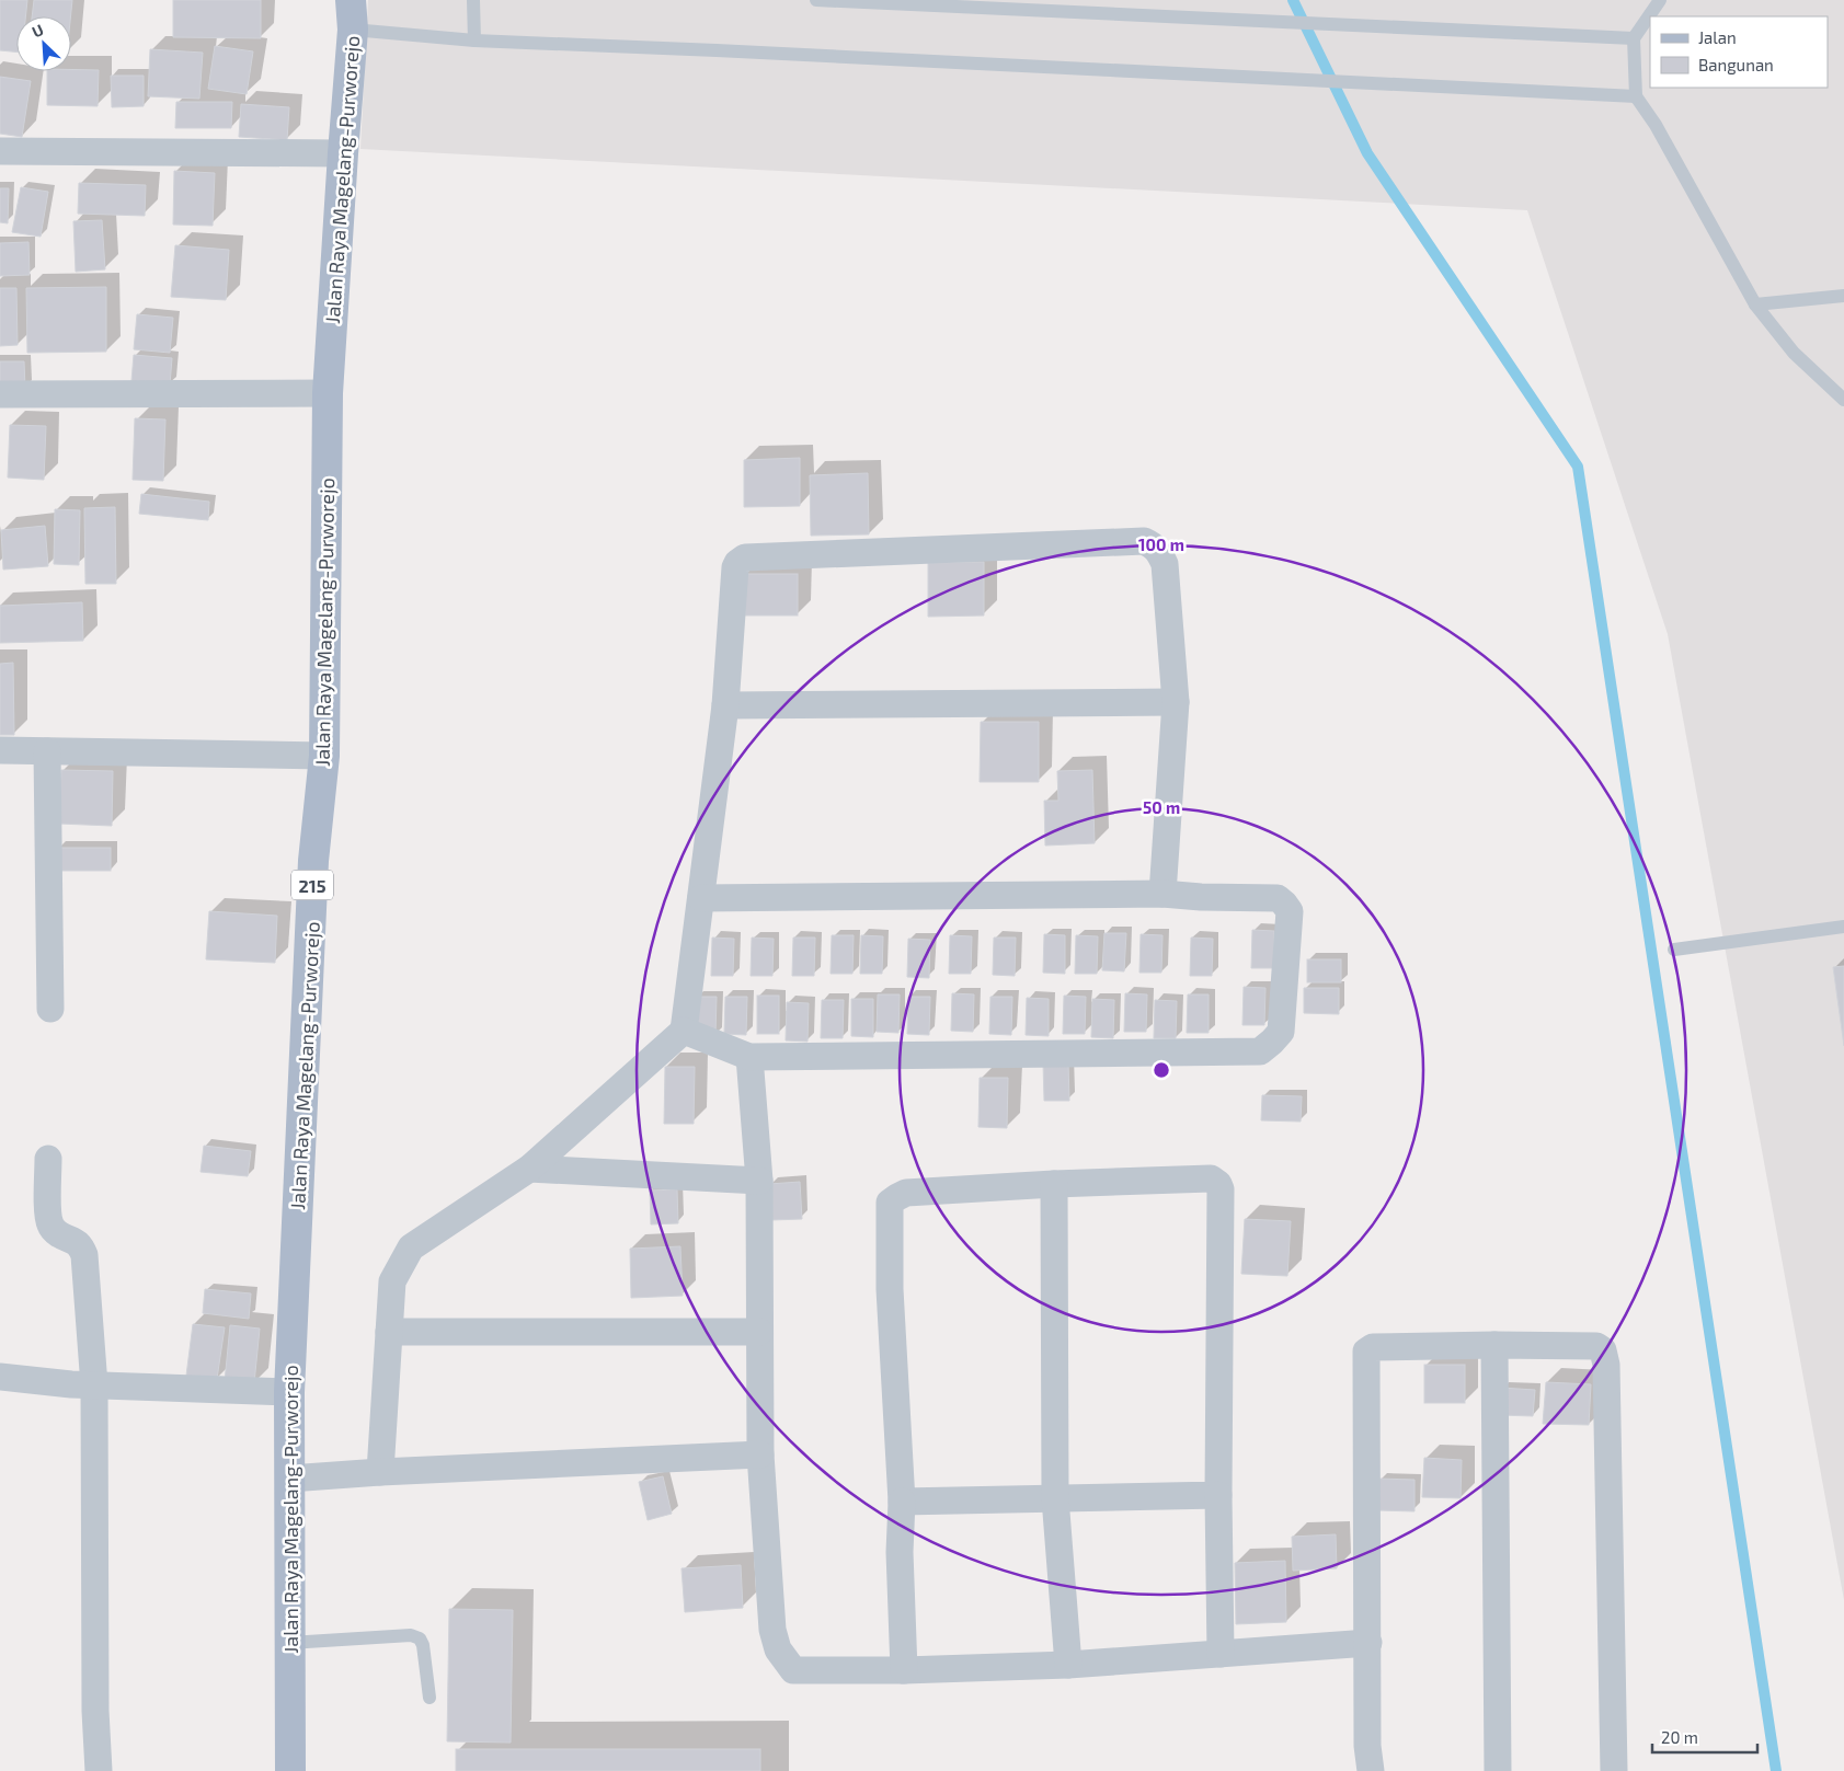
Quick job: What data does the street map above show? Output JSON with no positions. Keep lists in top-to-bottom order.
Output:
{
  "streets": {
    "main road": ["Jalan Raya Magelang-Purworejo", "215"]
  },
  "legend": ["Jalan", "Bangunan"],
  "scale_bar": "20 m",
  "north": "top left",
  "rings": ["100 m", "50 m"]
}
